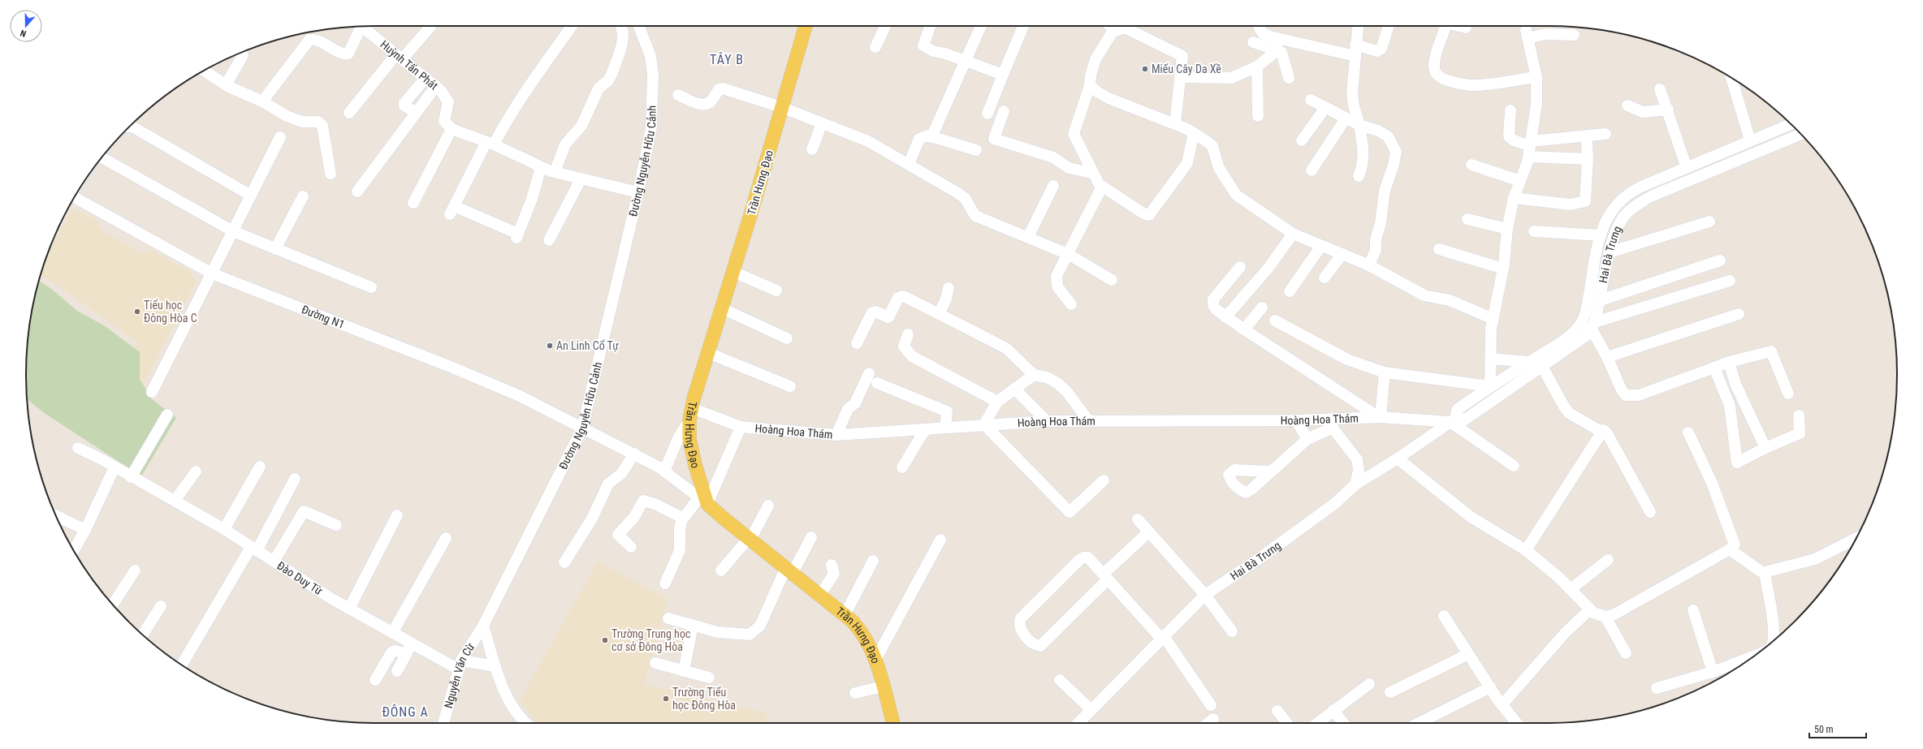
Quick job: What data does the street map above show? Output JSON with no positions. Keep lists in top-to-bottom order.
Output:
{
  "streets": {
    "main road": ["Trần Hưng Đạo"],
    "street": [
      "Huỳnh Tấn Phát",
      "Đường Nguyễn Hữu Cảnh",
      "Hai Bà Trưng",
      "Đường N1",
      "Hoàng Hoa Thám",
      "Đào Duy Từ",
      "Nguyễn Văn Cừ"
    ]
  },
  "crossings": [
    ["Đường Nguyễn Hữu Cảnh", "Đường N1"],
    ["Đường Nguyễn Hữu Cảnh", "Nguyễn Văn Cừ"],
    ["Trần Hưng Đạo", "Đường N1"],
    ["Trần Hưng Đạo", "Hoàng Hoa Thám"],
    ["Hai Bà Trưng", "Hoàng Hoa Thám"],
    ["Đào Duy Từ", "Nguyễn Văn Cừ"]
  ],
  "districts": ["TÂY B", "ĐÔNG A"],
  "places": [
    "Miếu Cây Da Xề",
    "Tiểu học Đông Hòa C",
    "An Linh Cổ Tự",
    "Trường Trung học cơ sở Đông Hòa",
    "Trường Tiểu học Đông Hòa"
  ],
  "scale_bar": "50 m",
  "north": "bottom"
}
